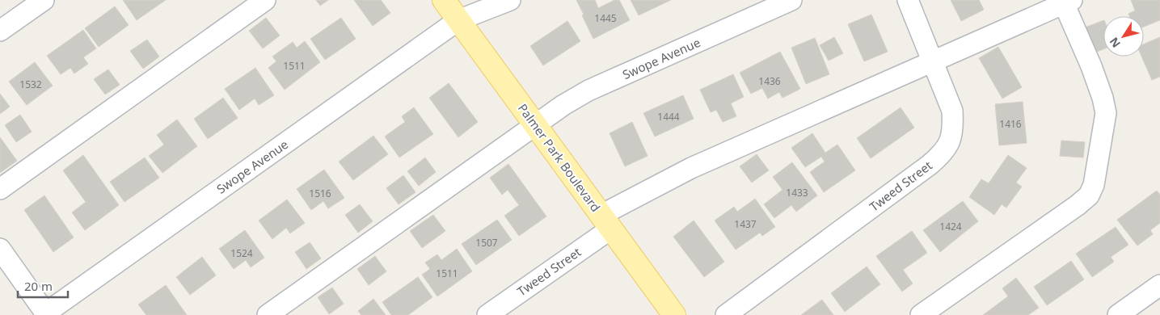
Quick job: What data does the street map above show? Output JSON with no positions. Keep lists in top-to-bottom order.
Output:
{
  "streets": {
    "main road": ["Palmer Park Boulevard"],
    "street": ["Swope Avenue", "Tweed Street"]
  },
  "crossings": [
    ["Swope Avenue", "Palmer Park Boulevard"],
    ["Palmer Park Boulevard", "Tweed Street"]
  ],
  "house_numbers": [
    "1445",
    "1511",
    "1436",
    "1532",
    "1444",
    "1416",
    "1433",
    "1516",
    "1437",
    "1424",
    "1507",
    "1524",
    "1511"
  ],
  "scale_bar": "20 m",
  "north": "bottom left"
}
